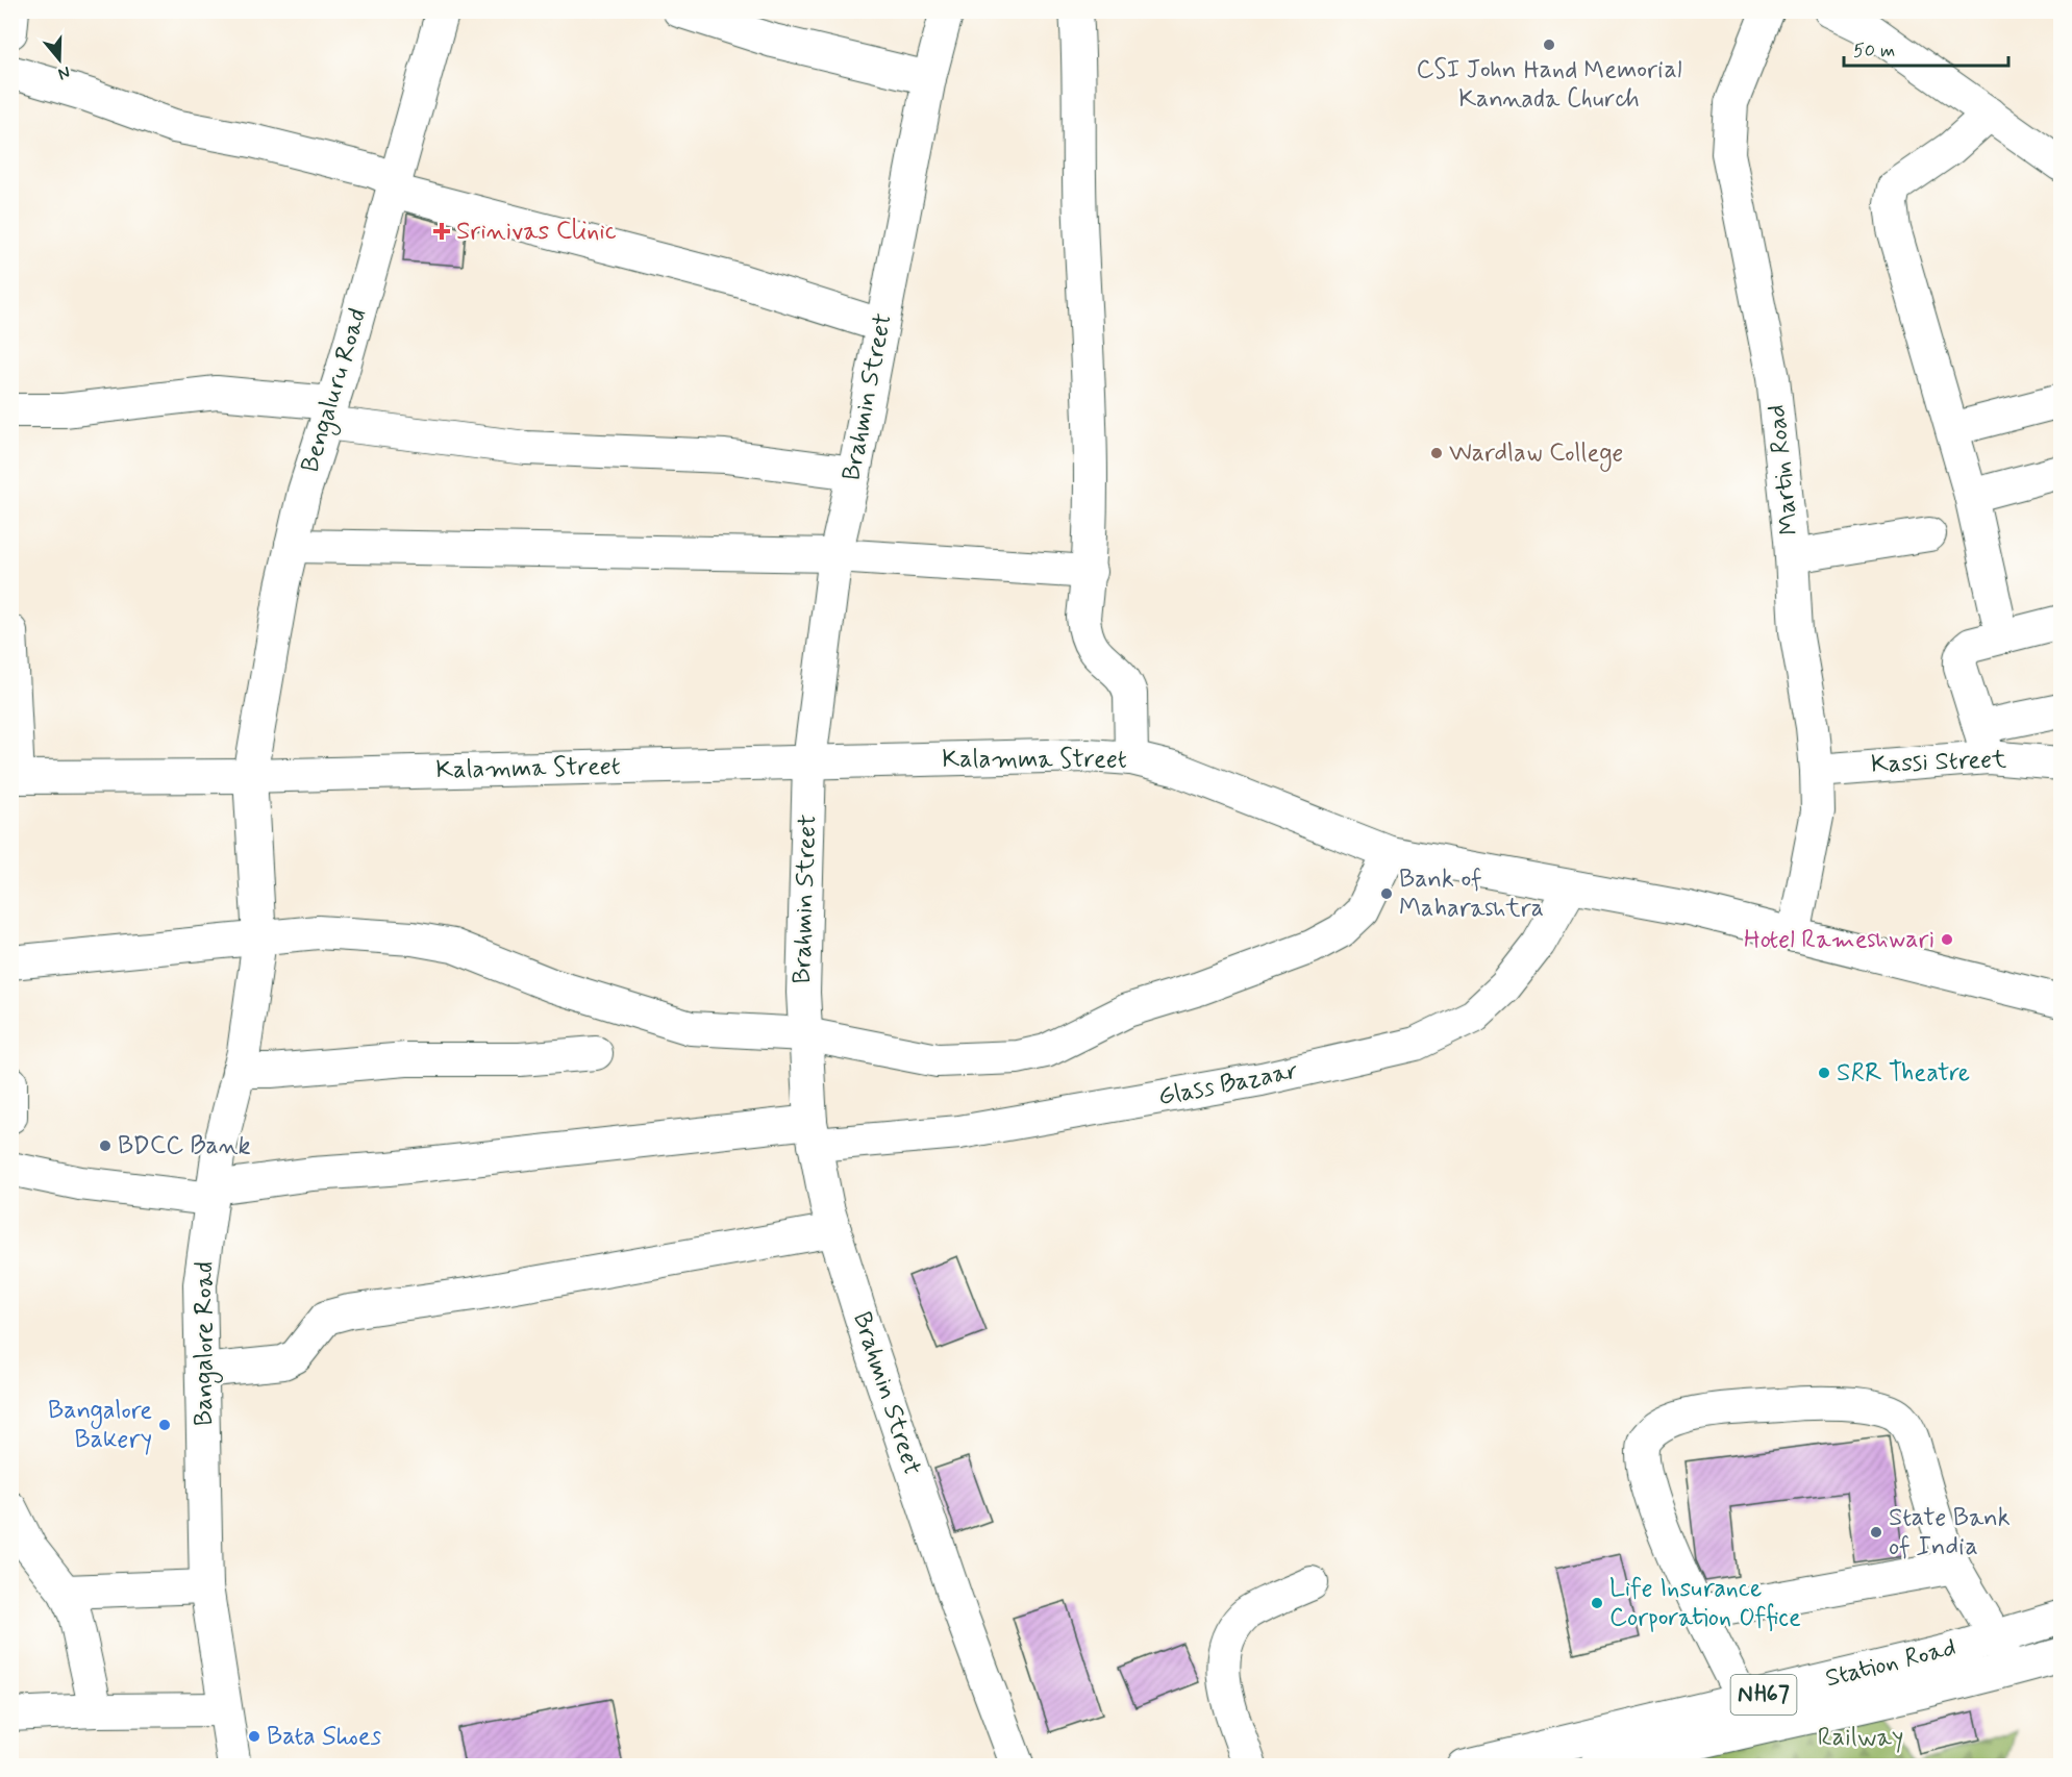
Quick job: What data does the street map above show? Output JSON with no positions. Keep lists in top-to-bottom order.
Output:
{
  "streets": {
    "highway": ["Station Road", "NH67"],
    "street": [
      "Bengaluru Road",
      "Brahmin Street",
      "Martin Road",
      "Kalamma Street",
      "Kassi Street",
      "Glass Bazaar",
      "Bangalore Road"
    ]
  },
  "crossings": [
    ["Bengaluru Road", "Kalamma Street"],
    ["Bengaluru Road", "Bangalore Road"],
    ["Brahmin Street", "Kalamma Street"],
    ["Brahmin Street", "Glass Bazaar"],
    ["Martin Road", "Kalamma Street"],
    ["Martin Road", "Kassi Street"],
    ["Kalamma Street", "Glass Bazaar"],
    ["Kalamma Street", "Bangalore Road"],
    ["Glass Bazaar", "Bangalore Road"]
  ],
  "parks": ["Railway"],
  "places": {
    "other": [
      "CSI John Hand Memorial Kannada Church",
      "Wardlaw College",
      "Bank of Maharashtra",
      "Hotel Rameshwari",
      "SRR Theatre",
      "BDCC Bank",
      "Bangalore Bakery",
      "State Bank of India",
      "Life Insurance Corporation Office",
      "Bata Shoes"
    ],
    "health": ["Srinivas Clinic"]
  },
  "scale_bar": "50 m",
  "north": "bottom"
}
